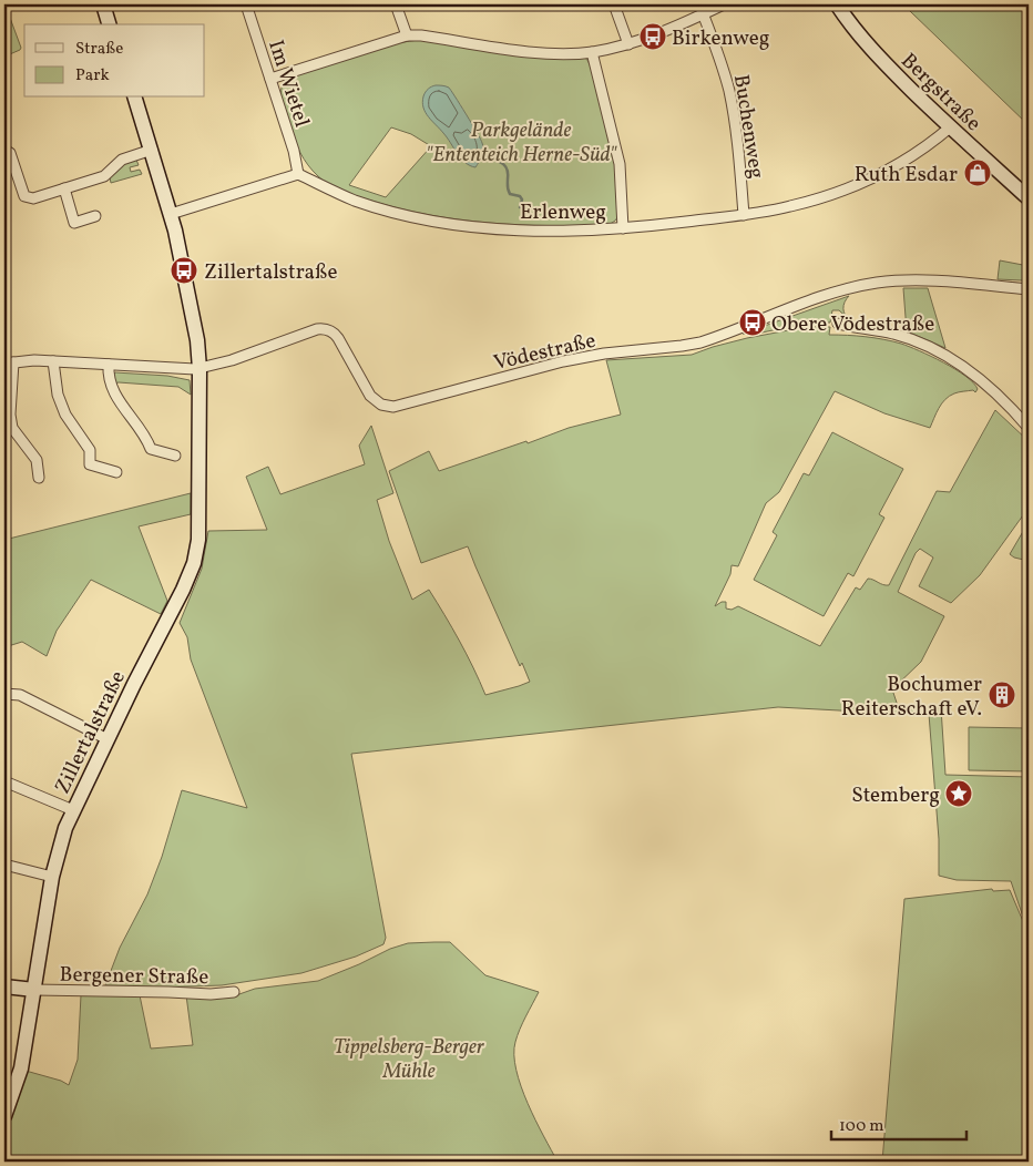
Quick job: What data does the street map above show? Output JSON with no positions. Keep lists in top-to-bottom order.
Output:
{
  "streets": {
    "street": [
      "Im Wietel",
      "Bergstraße",
      "Buchenweg",
      "Erlenweg",
      "Vödestraße",
      "Zillertalstraße",
      "Bergener Straße"
    ]
  },
  "crossings": [
    ["Im Wietel", "Erlenweg"],
    ["Bergstraße", "Erlenweg"],
    ["Buchenweg", "Erlenweg"],
    ["Vödestraße", "Zillertalstraße"],
    ["Zillertalstraße", "Bergener Straße"]
  ],
  "parks": ["Parkgelände \"Ententeich Herne-Süd\"", "Tippelsberg-Berger Mühle"],
  "places": {
    "bus stop": ["Birkenweg", "Zillertalstraße", "Obere Vödestraße"],
    "shop": ["Ruth Esdar"],
    "building": ["Bochumer Reiterschaft eV."],
    "place": ["Stemberg"]
  },
  "legend": ["Straße", "Park"],
  "scale_bar": "100 m"
}
